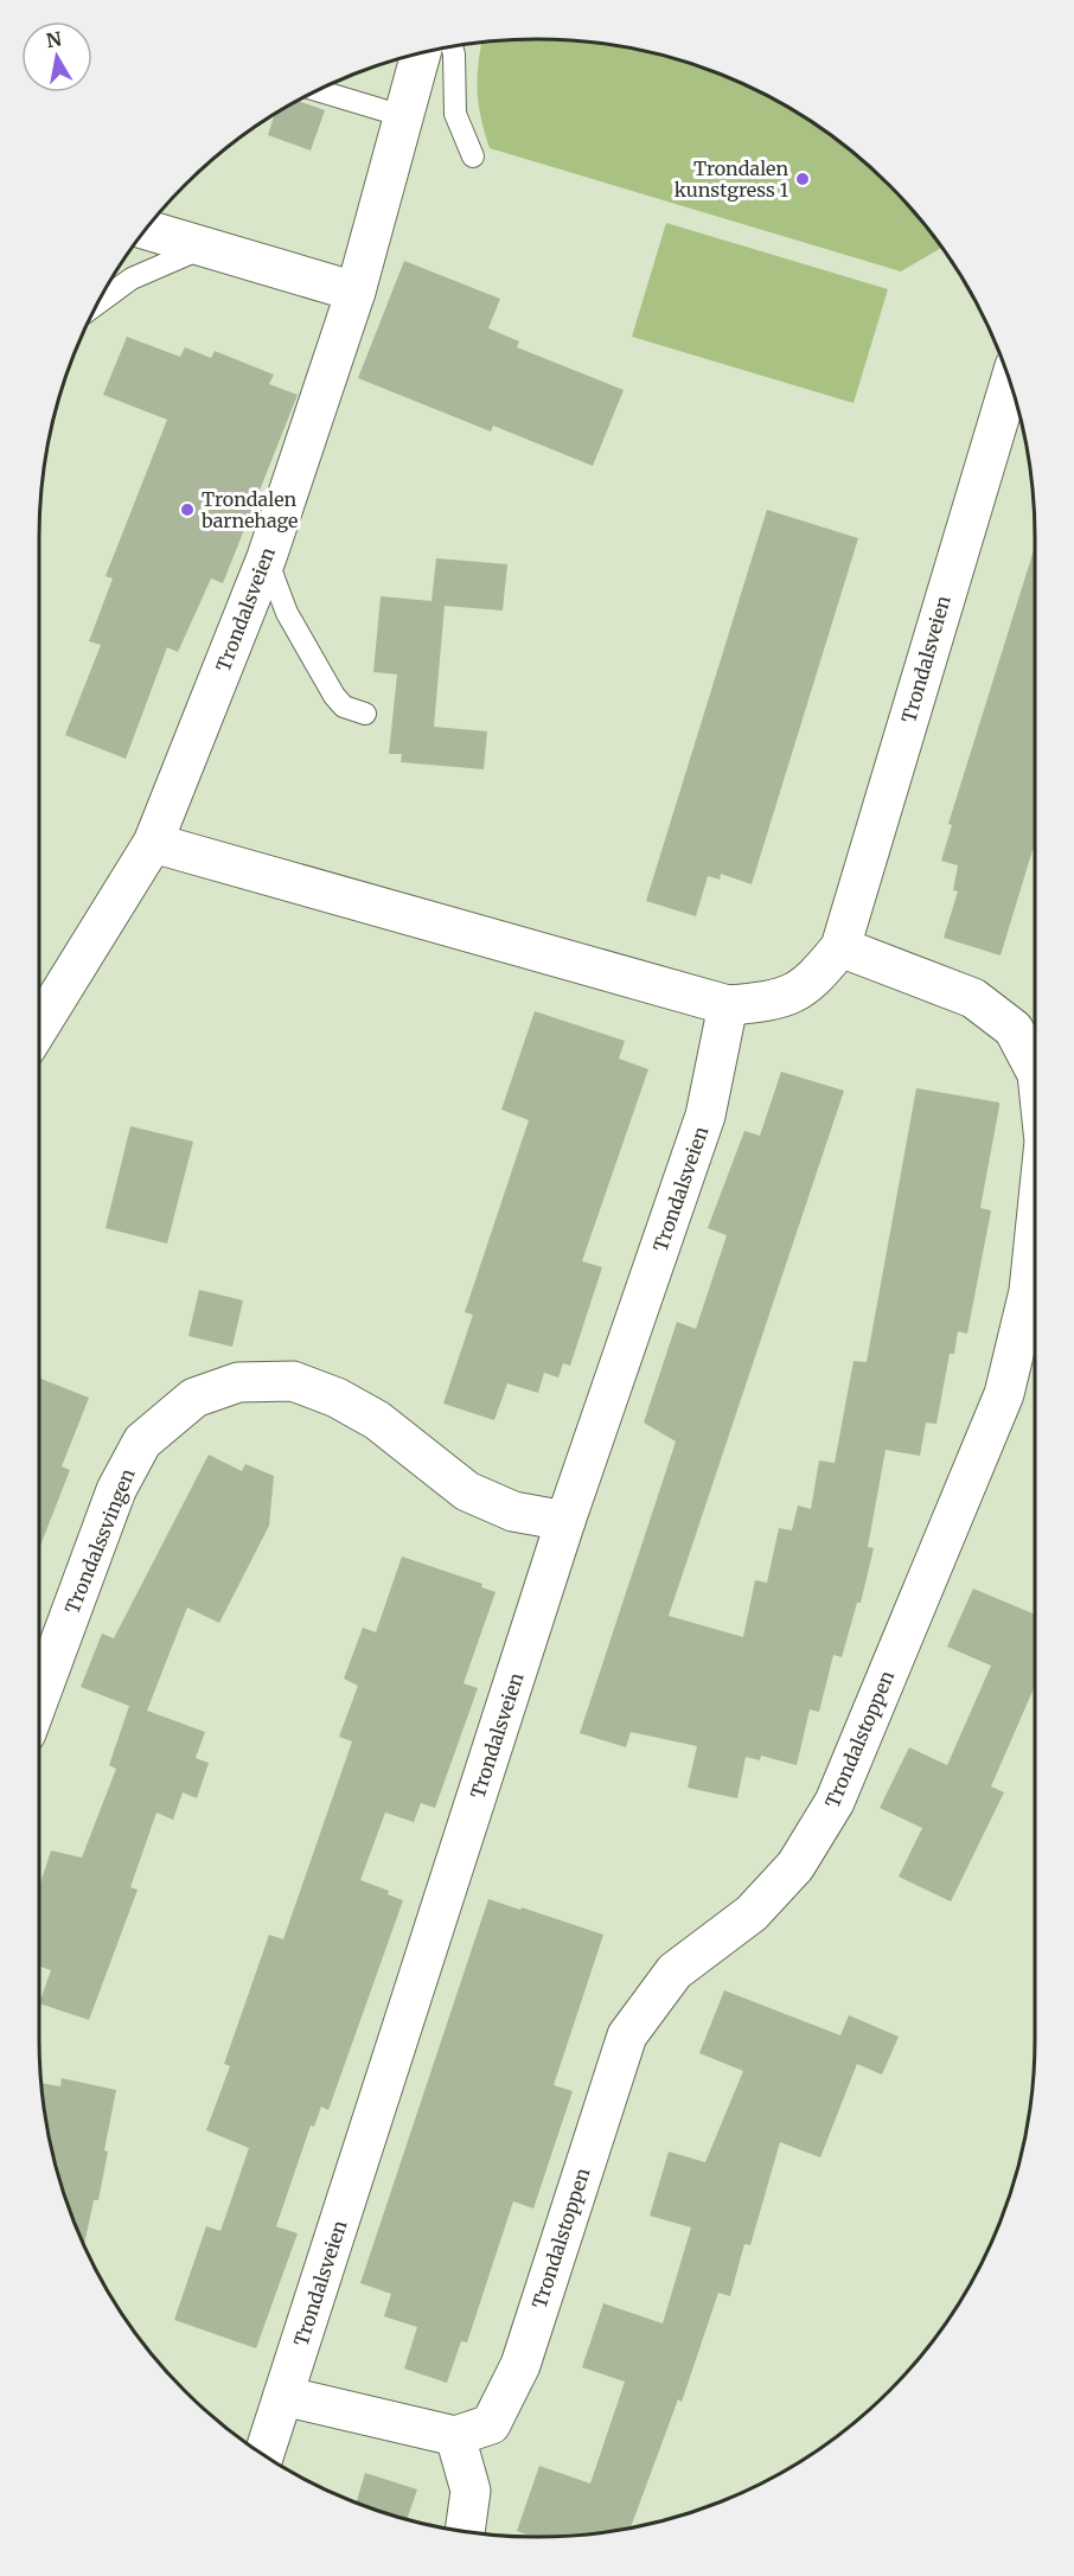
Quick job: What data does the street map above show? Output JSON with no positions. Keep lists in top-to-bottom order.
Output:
{
  "streets": {
    "street": ["Trondalsveien", "Trondalssvingen", "Trondalstoppen"]
  },
  "crossings": [
    ["Trondalsveien", "Trondalssvingen"],
    ["Trondalsveien", "Trondalstoppen"]
  ],
  "places": ["Trondalen kunstgress 1", "Trondalen barnehage"],
  "north": "top"
}
